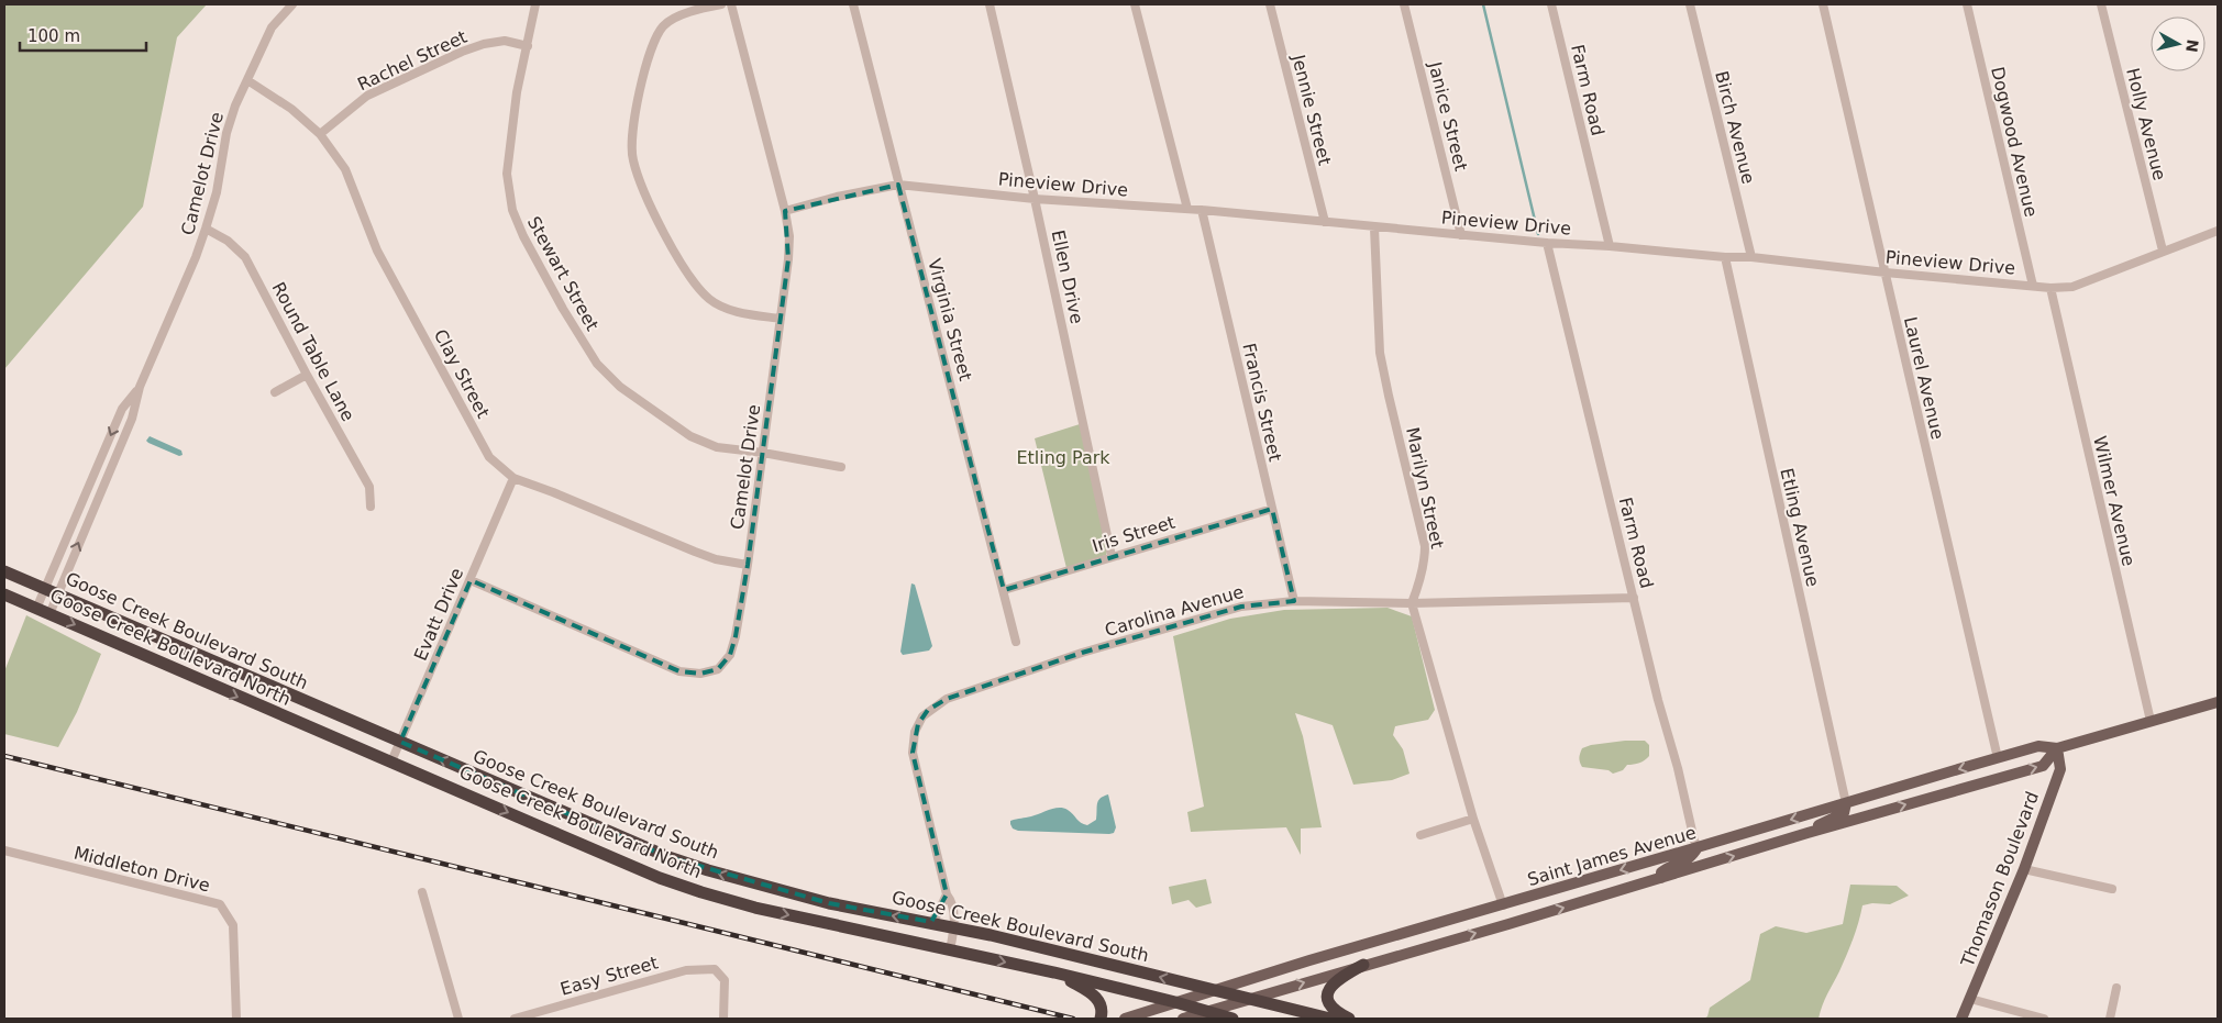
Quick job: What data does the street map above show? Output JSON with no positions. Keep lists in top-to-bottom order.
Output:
{
  "streets": {
    "highway": ["Goose Creek Boulevard South", "Goose Creek Boulevard North"],
    "main road": ["Saint James Avenue", "Thomason Boulevard"],
    "street": [
      "Rachel Street",
      "Farm Road",
      "Jennie Street",
      "Janice Street",
      "Holly Avenue",
      "Birch Avenue",
      "Dogwood Avenue",
      "Camelot Drive",
      "Pineview Drive",
      "Stewart Street",
      "Ellen Drive",
      "Virginia Street",
      "Round Table Lane",
      "Clay Street",
      "Laurel Avenue",
      "Francis Street",
      "Marilyn Street",
      "Wilmer Avenue",
      "Etling Avenue",
      "Iris Street",
      "Carolina Avenue",
      "Evatt Drive",
      "Middleton Drive",
      "Easy Street"
    ]
  },
  "crossings": [
    ["Rachel Street", "Stewart Street"],
    ["Rachel Street", "Clay Street"],
    ["Farm Road", "Pineview Drive"],
    ["Farm Road", "Carolina Avenue"],
    ["Farm Road", "Saint James Avenue"],
    ["Jennie Street", "Pineview Drive"],
    ["Janice Street", "Pineview Drive"],
    ["Holly Avenue", "Pineview Drive"],
    ["Birch Avenue", "Pineview Drive"],
    ["Dogwood Avenue", "Pineview Drive"],
    ["Camelot Drive", "Pineview Drive"],
    ["Camelot Drive", "Stewart Street"],
    ["Camelot Drive", "Round Table Lane"],
    ["Camelot Drive", "Clay Street"],
    ["Camelot Drive", "Evatt Drive"],
    ["Camelot Drive", "Goose Creek Boulevard South"],
    ["Camelot Drive", "Goose Creek Boulevard North"],
    ["Pineview Drive", "Ellen Drive"],
    ["Pineview Drive", "Virginia Street"],
    ["Pineview Drive", "Laurel Avenue"],
    ["Pineview Drive", "Francis Street"],
    ["Pineview Drive", "Marilyn Street"],
    ["Pineview Drive", "Wilmer Avenue"],
    ["Pineview Drive", "Etling Avenue"],
    ["Ellen Drive", "Iris Street"],
    ["Virginia Street", "Iris Street"],
    ["Clay Street", "Evatt Drive"],
    ["Laurel Avenue", "Saint James Avenue"],
    ["Francis Street", "Iris Street"],
    ["Francis Street", "Carolina Avenue"],
    ["Marilyn Street", "Carolina Avenue"],
    ["Wilmer Avenue", "Saint James Avenue"],
    ["Etling Avenue", "Saint James Avenue"],
    ["Carolina Avenue", "Goose Creek Boulevard South"],
    ["Carolina Avenue", "Goose Creek Boulevard North"],
    ["Evatt Drive", "Goose Creek Boulevard South"],
    ["Evatt Drive", "Goose Creek Boulevard North"],
    ["Goose Creek Boulevard South", "Saint James Avenue"],
    ["Goose Creek Boulevard North", "Saint James Avenue"],
    ["Saint James Avenue", "Thomason Boulevard"]
  ],
  "one_way": ["Goose Creek Boulevard South", "Goose Creek Boulevard North"],
  "parks": ["Etling Park"],
  "scale_bar": "100 m",
  "north": "right"
}
